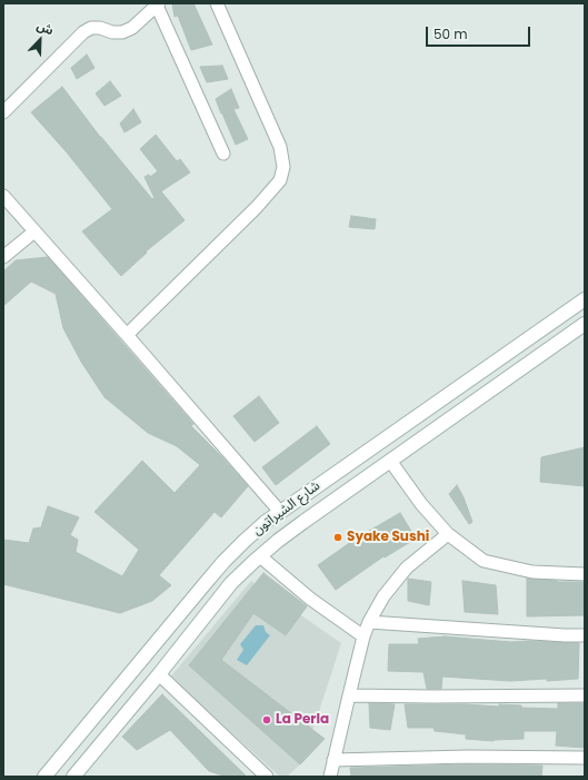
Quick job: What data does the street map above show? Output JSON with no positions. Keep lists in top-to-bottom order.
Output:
{
  "streets": {
    "street": ["شارع الشيراتون"]
  },
  "places": ["Syake Sushi", "La Perla"],
  "scale_bar": "50 m",
  "north": "top right"
}
